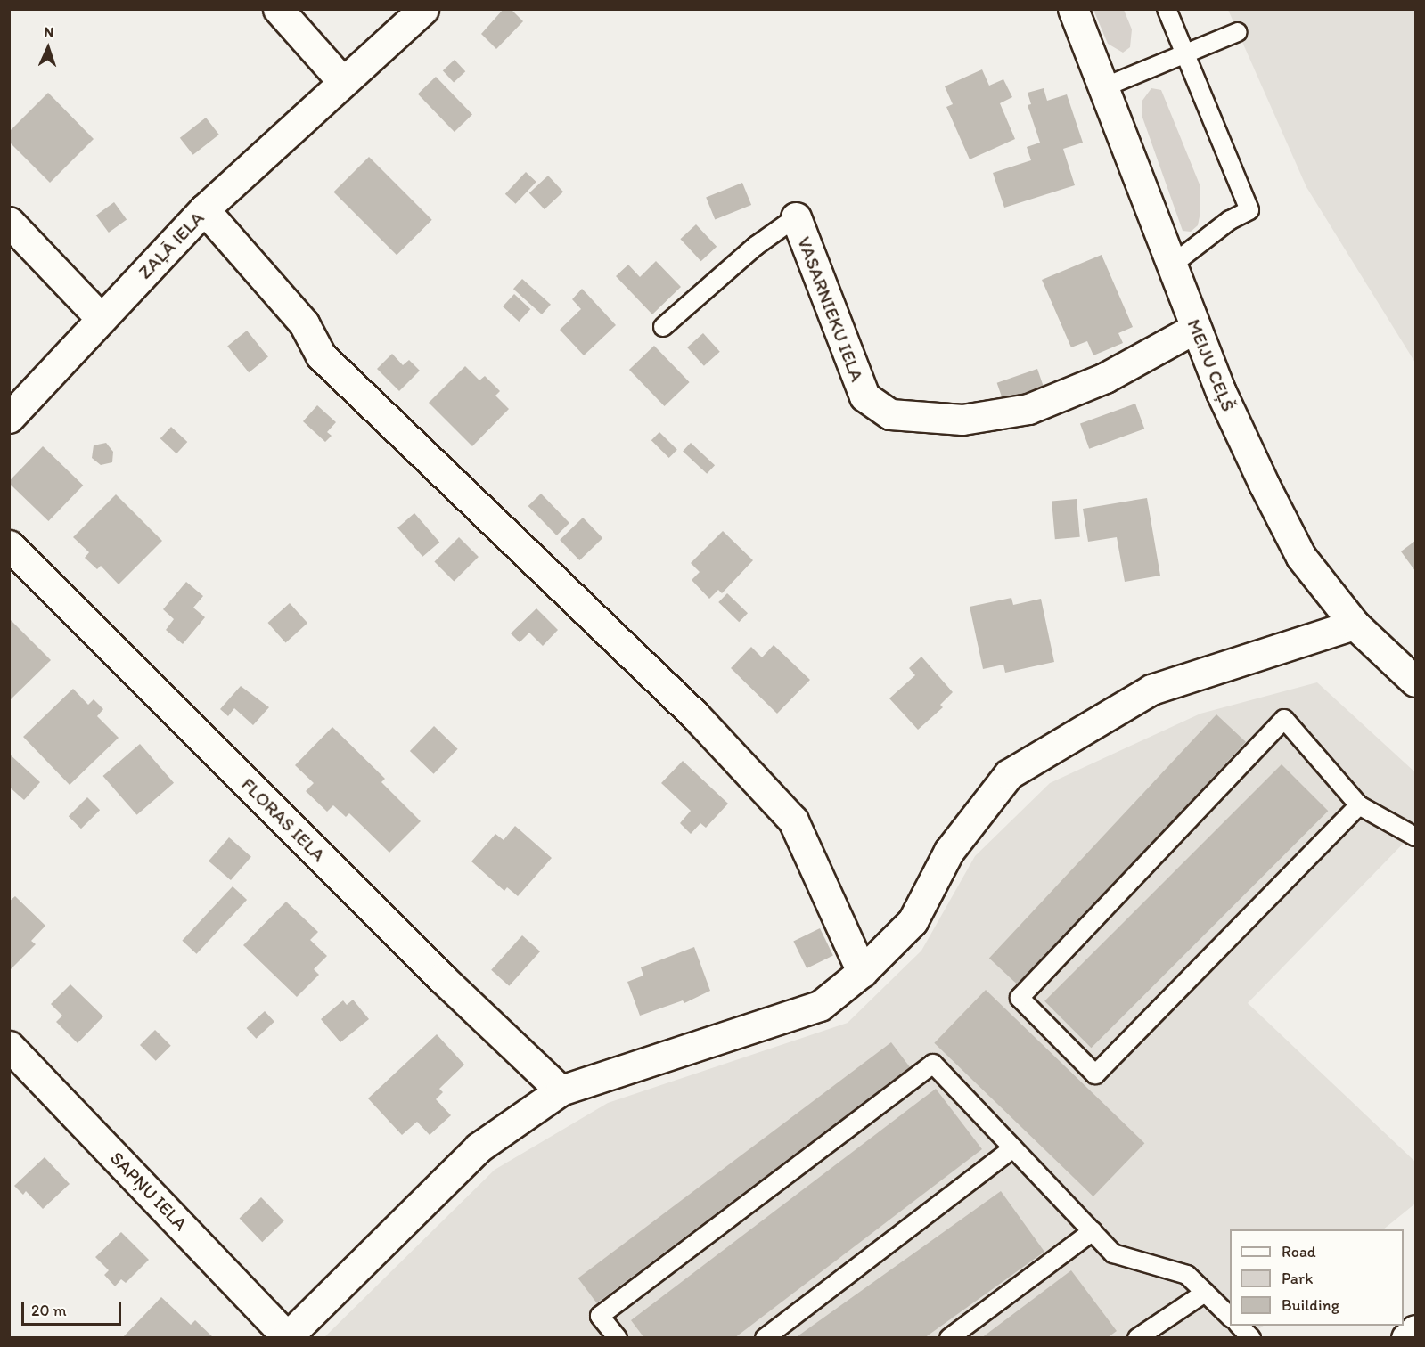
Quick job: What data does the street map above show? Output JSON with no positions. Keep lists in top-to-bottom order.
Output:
{
  "streets": {
    "street": [
      "ZAĻĀ IELA",
      "VASARNIEKU IELA",
      "MEIJU CEĻŠ",
      "FLORAS IELA",
      "SAPŅU IELA"
    ]
  },
  "crossings": [
    ["VASARNIEKU IELA", "MEIJU CEĻŠ"]
  ],
  "legend": ["Road", "Park", "Building"],
  "scale_bar": "20 m",
  "north": "top"
}
